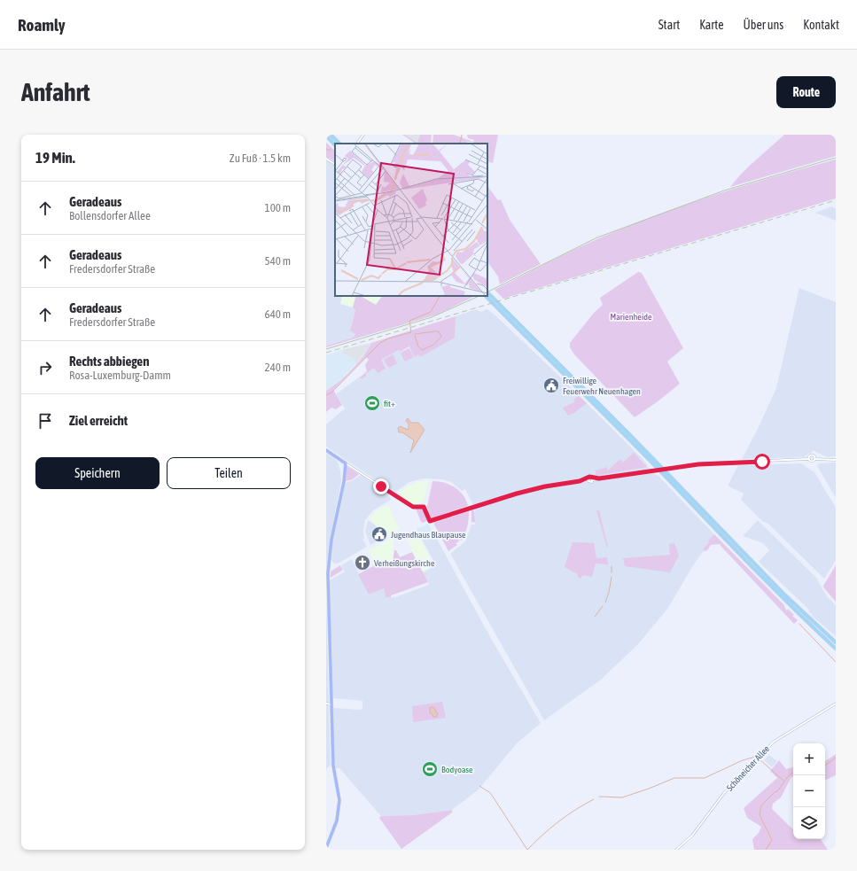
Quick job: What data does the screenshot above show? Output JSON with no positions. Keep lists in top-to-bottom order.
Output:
{
  "streets": {
    "street": ["Schöneicher Allee"]
  },
  "parks": ["Marienheide"],
  "places": {
    "public building": ["Freiwillige Feuerwehr Neuenhagen", "Jugendhaus Blaupause"],
    "sports": ["fit+", "Bodyoase"],
    "church": ["Verheißungskirche"]
  },
  "page": {
    "header": "Roamly",
    "nav": [
      "Start",
      "Karte",
      "Über uns",
      "Kontakt"
    ],
    "buttons": [
      "Route",
      ["Speichern", "Teilen"]
    ],
    "title": "Anfahrt",
    "heading": ["19 Min.", "Zu Fuß · 1.5 km"],
    "list": [
      ["Geradeaus", "Bollensdorfer Allee", "100 m"],
      ["Geradeaus", "Fredersdorfer Straße", "540 m"],
      ["Geradeaus", "Fredersdorfer Straße", "640 m"],
      ["Rechts abbiegen", "Rosa-Luxemburg-Damm", "240 m"],
      "Ziel erreicht"
    ],
    "map_buttons": ["+", "−"]
  }
}
